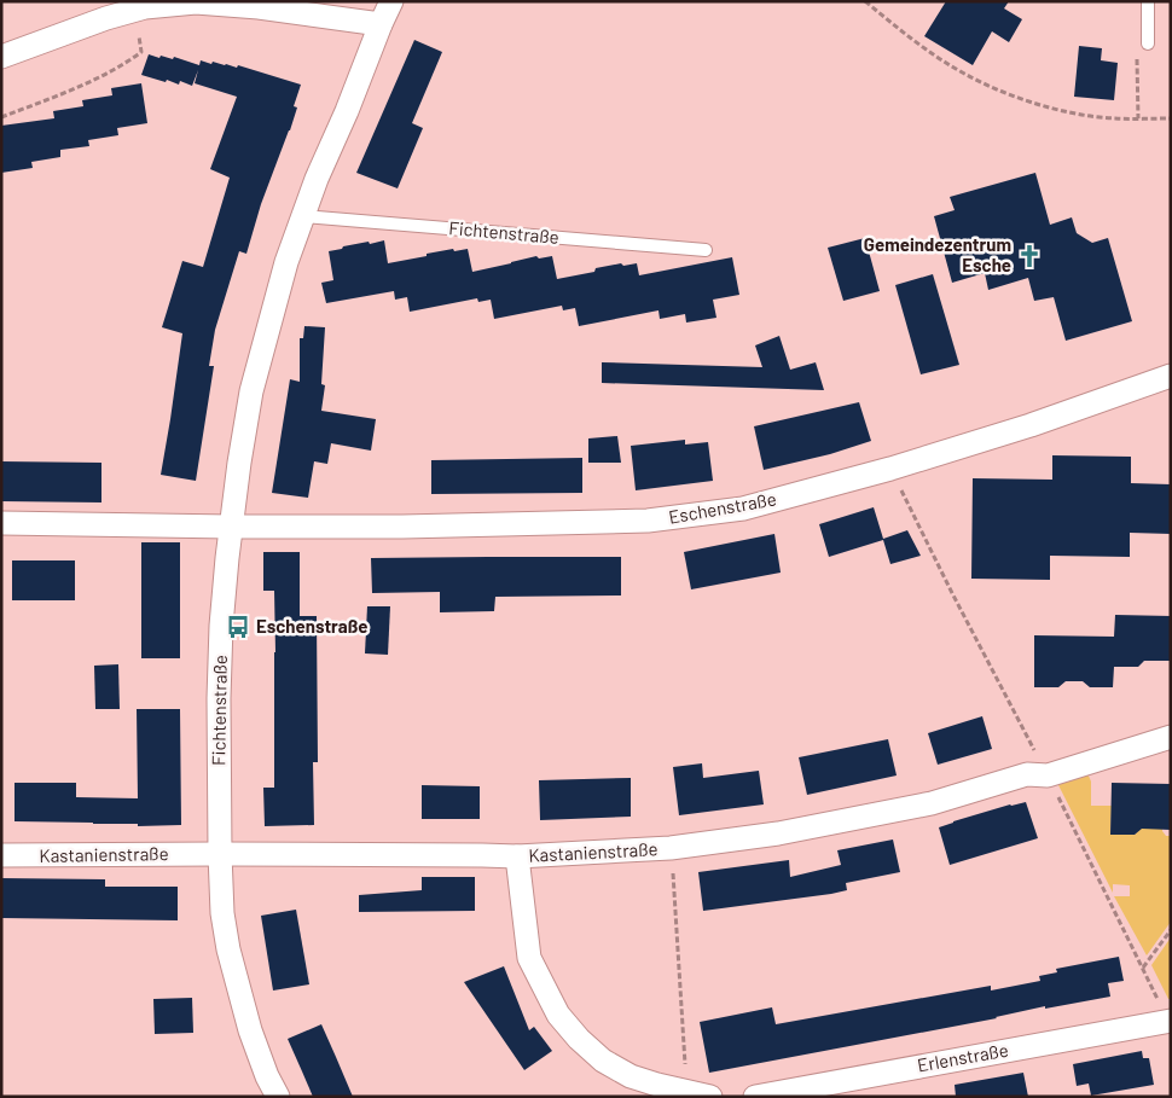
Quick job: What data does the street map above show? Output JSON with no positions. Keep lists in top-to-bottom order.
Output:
{
  "streets": {
    "street": [
      "Fichtenstraße",
      "Eschenstraße",
      "Kastanienstraße",
      "Erlenstraße"
    ]
  },
  "crossings": [
    ["Fichtenstraße", "Eschenstraße"],
    ["Fichtenstraße", "Kastanienstraße"]
  ],
  "places": {
    "church": ["Gemeindezentrum Esche"],
    "bus stop": ["Eschenstraße"]
  }
}
